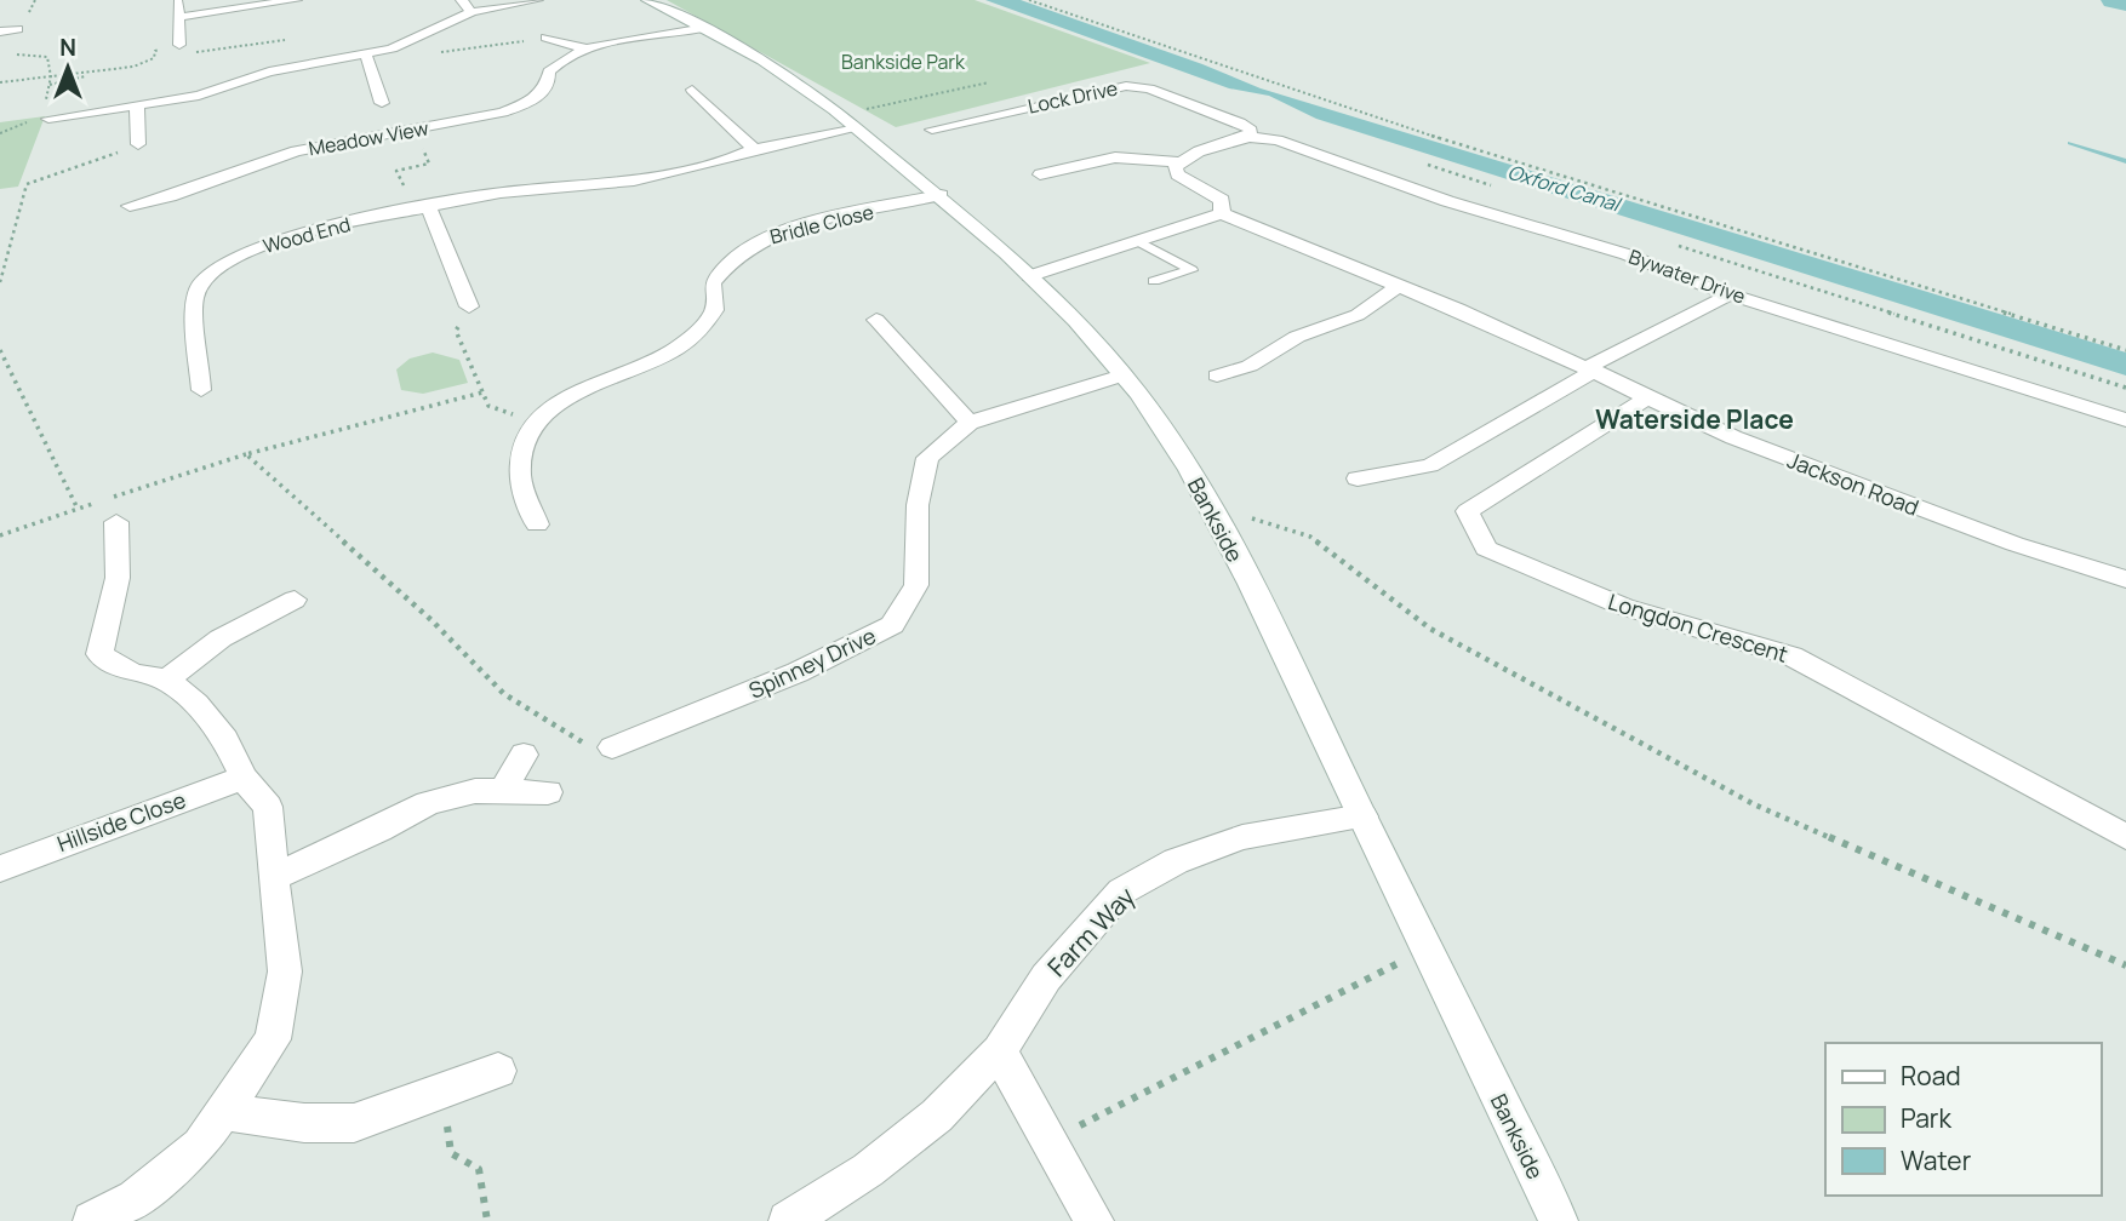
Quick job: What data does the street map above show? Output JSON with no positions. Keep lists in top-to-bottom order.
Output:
{
  "streets": {
    "street": [
      "Lock Drive",
      "Meadow View",
      "Bridle Close",
      "Wood End",
      "Bywater Drive",
      "Jackson Road",
      "Bankside",
      "Longdon Crescent",
      "Spinney Drive",
      "Hillside Close",
      "Farm Way"
    ]
  },
  "crossings": [
    ["Lock Drive", "Bywater Drive"],
    ["Meadow View", "Bankside"],
    ["Bridle Close", "Bankside"],
    ["Wood End", "Bankside"],
    ["Jackson Road", "Longdon Crescent"],
    ["Bankside", "Spinney Drive"],
    ["Bankside", "Farm Way"]
  ],
  "districts": ["Waterside Place"],
  "water": ["Oxford Canal"],
  "parks": ["Bankside Park"],
  "legend": ["Road", "Park", "Water"],
  "north": "top"
}
